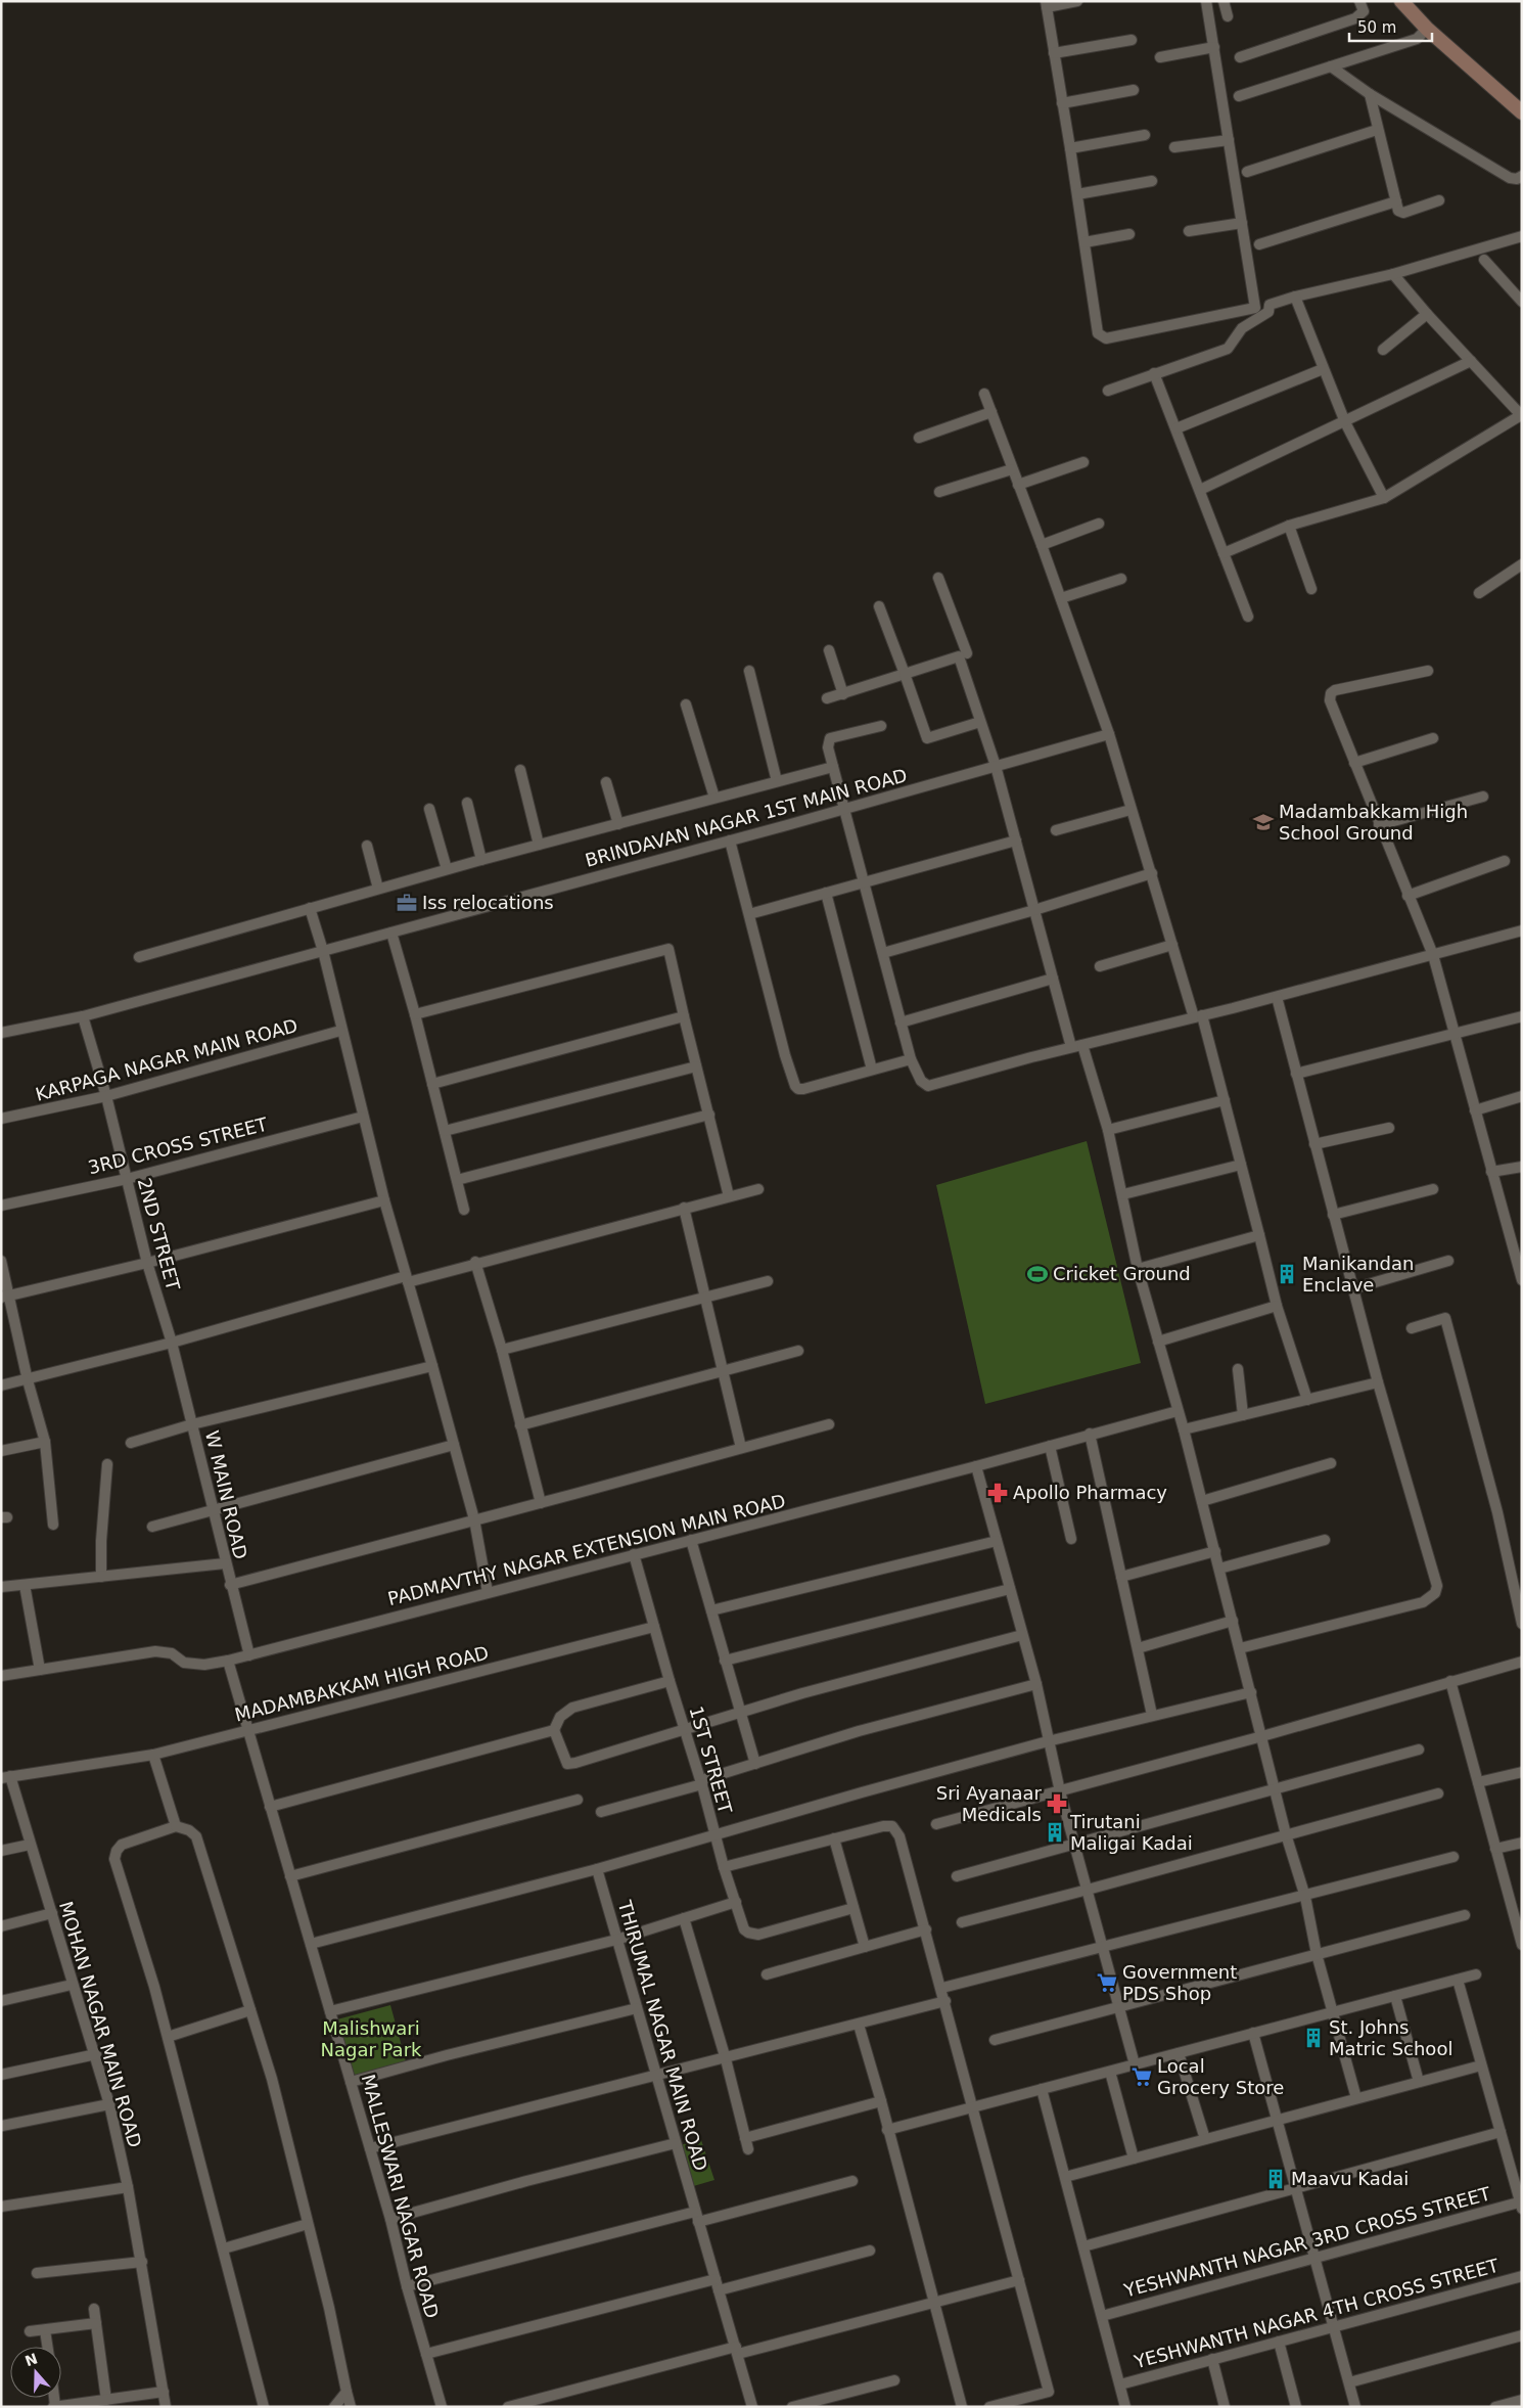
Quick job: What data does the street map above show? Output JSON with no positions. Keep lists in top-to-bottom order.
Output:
{
  "streets": {
    "street": [
      "BRINDAVAN NAGAR 1ST MAIN ROAD",
      "KARPAGA NAGAR MAIN ROAD",
      "3RD CROSS STREET",
      "2ND STREET",
      "W MAIN ROAD",
      "PADMAVTHY NAGAR EXTENSION MAIN ROAD",
      "MADAMBAKKAM HIGH ROAD",
      "1ST STREET",
      "MOHAN NAGAR MAIN ROAD",
      "THIRUMAL NAGAR MAIN ROAD",
      "MALLESWARI NAGAR ROAD",
      "YESHWANTH NAGAR 3RD CROSS STREET",
      "YESHWANTH NAGAR 4TH CROSS STREET"
    ]
  },
  "crossings": [
    ["BRINDAVAN NAGAR 1ST MAIN ROAD", "2ND STREET"],
    ["KARPAGA NAGAR MAIN ROAD", "2ND STREET"],
    ["3RD CROSS STREET", "2ND STREET"],
    ["2ND STREET", "W MAIN ROAD"],
    ["W MAIN ROAD", "PADMAVTHY NAGAR EXTENSION MAIN ROAD"],
    ["PADMAVTHY NAGAR EXTENSION MAIN ROAD", "MALLESWARI NAGAR ROAD"],
    ["MADAMBAKKAM HIGH ROAD", "1ST STREET"],
    ["MADAMBAKKAM HIGH ROAD", "MOHAN NAGAR MAIN ROAD"],
    ["MADAMBAKKAM HIGH ROAD", "MALLESWARI NAGAR ROAD"]
  ],
  "parks": ["Malishwari Nagar Park"],
  "places": {
    "school or university": ["Madambakkam High School Ground"],
    "office": ["Iss relocations"],
    "sports": ["Cricket Ground"],
    "building": [
      "Manikandan Enclave",
      "Tirutani Maligai Kadai",
      "St. Johns Matric School",
      "Maavu Kadai"
    ],
    "pharmacy": ["Apollo Pharmacy", "Sri Ayanaar Medicals"],
    "supermarket": ["Government PDS Shop", "Local Grocery Store"]
  },
  "scale_bar": "50 m",
  "north": "top"
}
